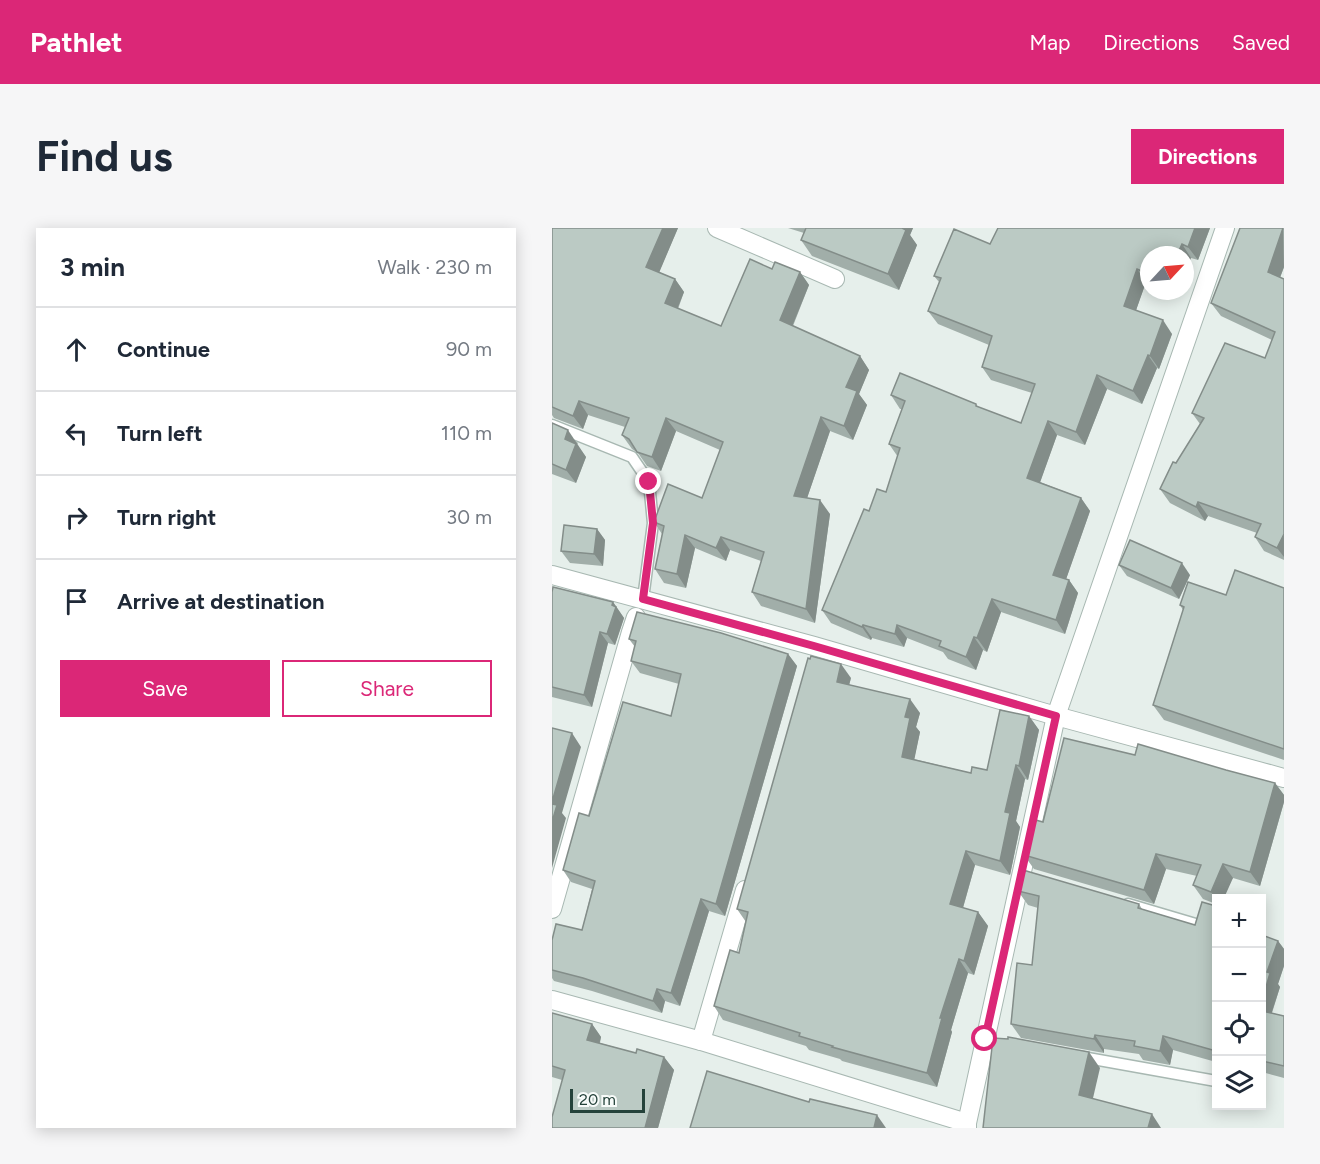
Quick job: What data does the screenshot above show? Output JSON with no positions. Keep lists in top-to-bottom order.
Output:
{
  "scale_bar": "20 m",
  "north": "top right",
  "page": {
    "header": "Pathlet",
    "nav": ["Map", "Directions", "Saved"],
    "buttons": [
      "Directions",
      ["Save", "Share"]
    ],
    "title": "Find us",
    "heading": ["3 min", "Walk · 230 m"],
    "list": [
      ["Continue", "90 m"],
      ["Turn left", "110 m"],
      ["Turn right", "30 m"],
      "Arrive at destination"
    ],
    "map_buttons": ["+", "−"],
    "scale": "20 m"
  }
}
